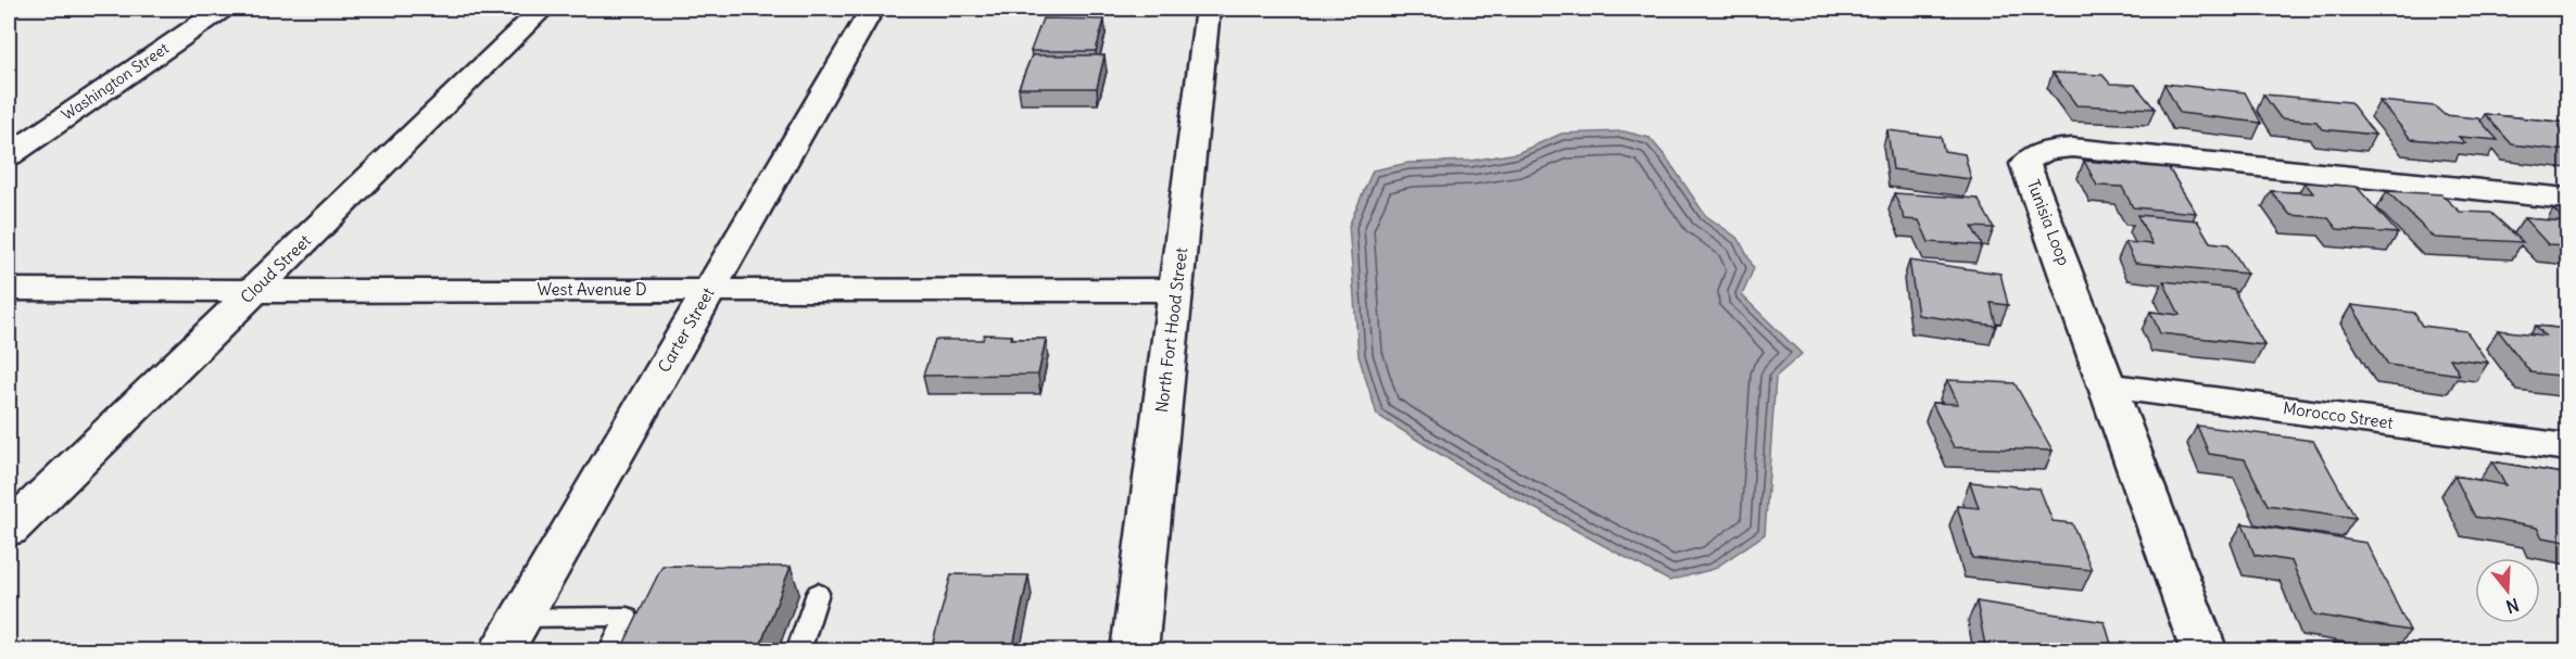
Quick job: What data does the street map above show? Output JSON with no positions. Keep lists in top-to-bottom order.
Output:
{
  "streets": {
    "street": [
      "Washington Street",
      "Tunisia Loop",
      "Cloud Street",
      "West Avenue D",
      "Carter Street",
      "North Fort Hood Street",
      "Morocco Street"
    ]
  },
  "crossings": [
    ["Tunisia Loop", "Morocco Street"],
    ["Cloud Street", "West Avenue D"],
    ["West Avenue D", "Carter Street"],
    ["West Avenue D", "North Fort Hood Street"]
  ],
  "north": "bottom"
}
